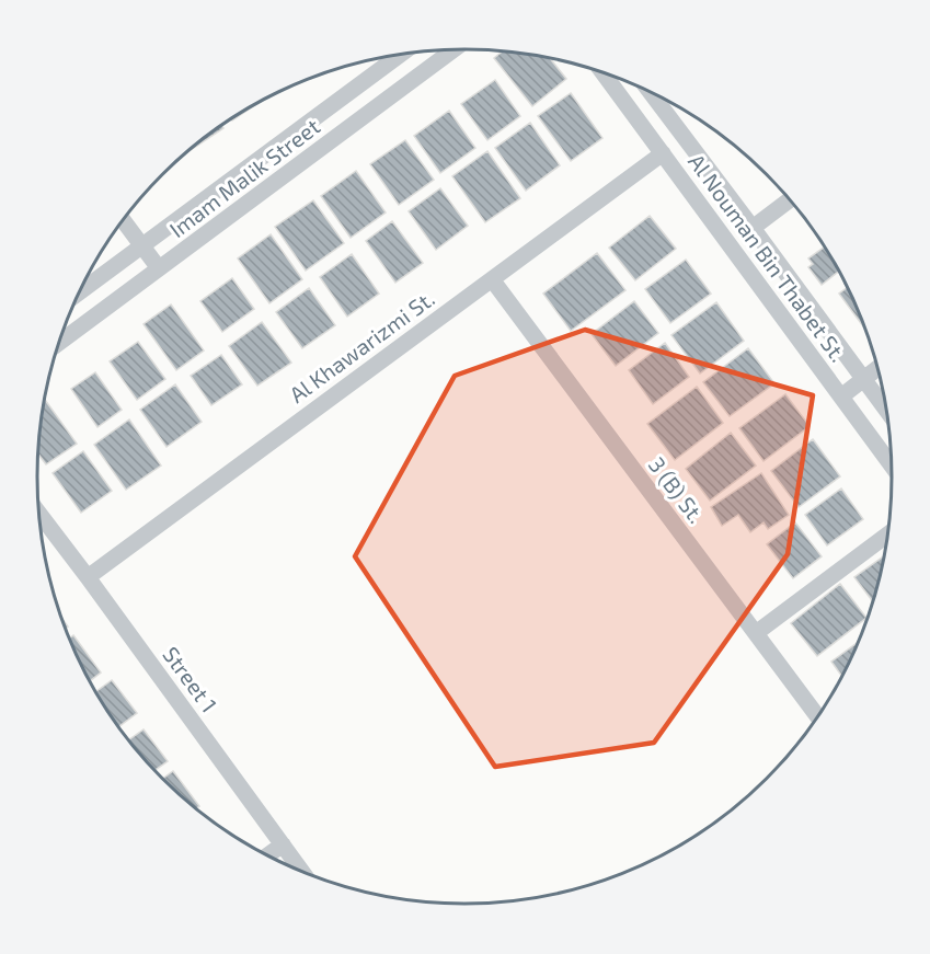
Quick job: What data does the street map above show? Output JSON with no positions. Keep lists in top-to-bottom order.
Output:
{
  "streets": {
    "street": [
      "Imam Malik Street",
      "Al Nouman Bin Thabet St.",
      "Al Khawarizmi St.",
      "3 (B) St.",
      "Street 1"
    ]
  },
  "crossings": [
    ["Al Nouman Bin Thabet St.", "Al Khawarizmi St."],
    ["Al Khawarizmi St.", "3 (B) St."],
    ["Al Khawarizmi St.", "Street 1"]
  ]
}
